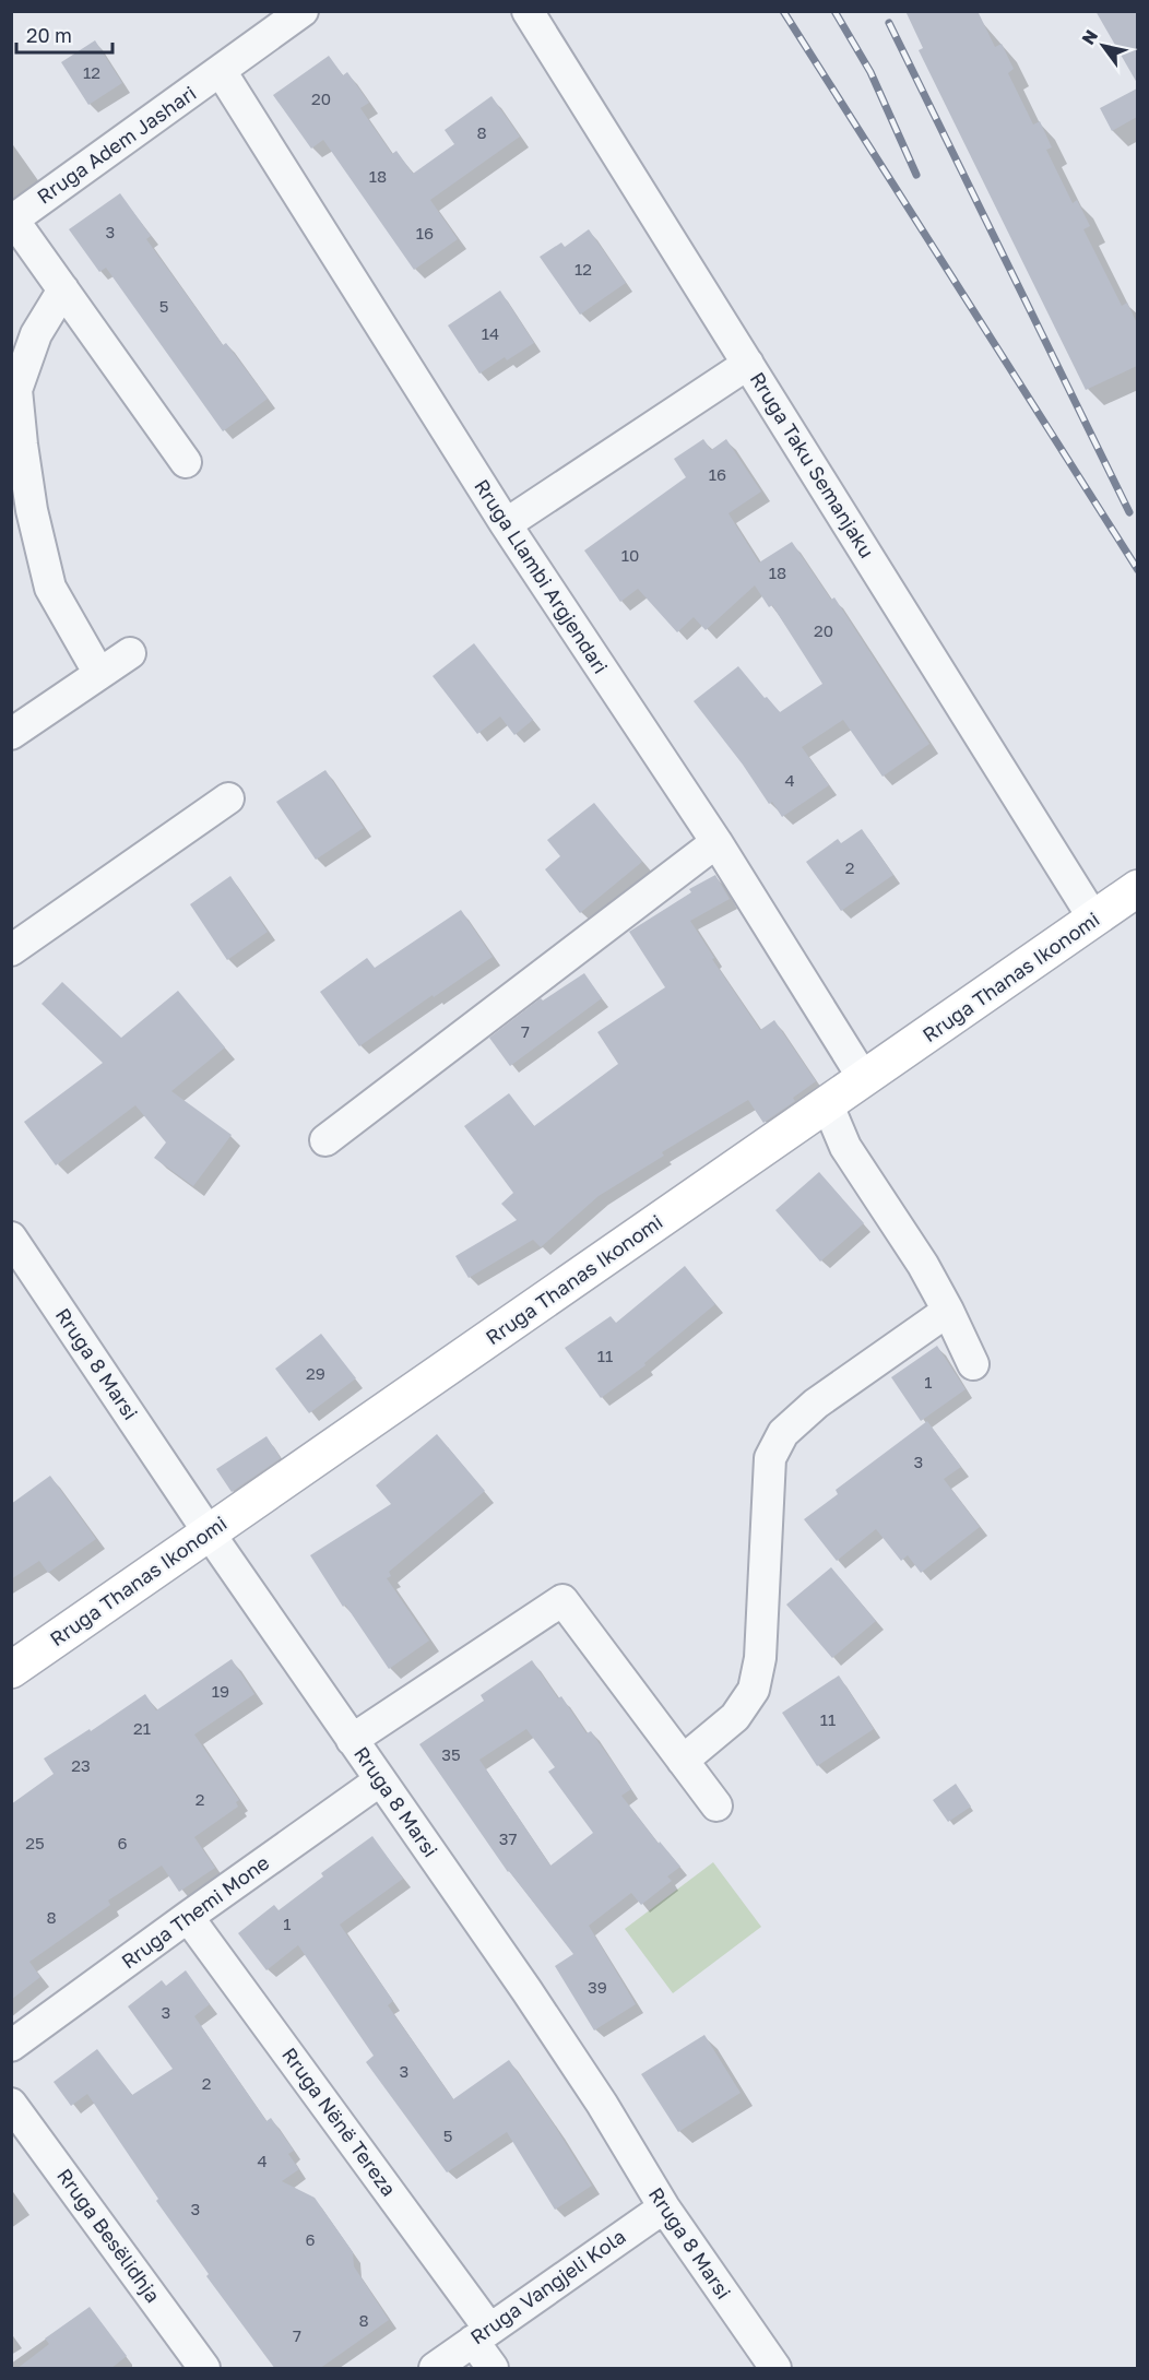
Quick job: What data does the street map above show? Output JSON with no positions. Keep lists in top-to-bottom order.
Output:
{
  "streets": {
    "street": [
      "Rruga Adem Jashari",
      "Rruga Taku Semanjaku",
      "Rruga Llambi Argjendari",
      "Rruga Thanas Ikonomi",
      "Rruga 8 Marsi",
      "Rruga Themi Mone",
      "Rruga Nënë Tereza",
      "Rruga Besëlidhja",
      "Rruga Vangjeli Kola"
    ]
  },
  "crossings": [
    ["Rruga Adem Jashari", "Rruga Llambi Argjendari"],
    ["Rruga Taku Semanjaku", "Rruga Thanas Ikonomi"],
    ["Rruga Llambi Argjendari", "Rruga Thanas Ikonomi"],
    ["Rruga Thanas Ikonomi", "Rruga 8 Marsi"],
    ["Rruga 8 Marsi", "Rruga Themi Mone"],
    ["Rruga 8 Marsi", "Rruga Vangjeli Kola"],
    ["Rruga Themi Mone", "Rruga Nënë Tereza"],
    ["Rruga Nënë Tereza", "Rruga Vangjeli Kola"]
  ],
  "house_numbers": [
    "12",
    "20",
    "8",
    "18",
    "3",
    "16",
    "12",
    "5",
    "14",
    "16",
    "10",
    "18",
    "20",
    "4",
    "2",
    "7",
    "11",
    "29",
    "1",
    "3",
    "19",
    "11",
    "21",
    "35",
    "23",
    "2",
    "37",
    "25",
    "6",
    "8",
    "1",
    "39",
    "3",
    "3",
    "2",
    "5",
    "4",
    "3",
    "6",
    "8",
    "7"
  ],
  "scale_bar": "20 m",
  "north": "top left"
}
